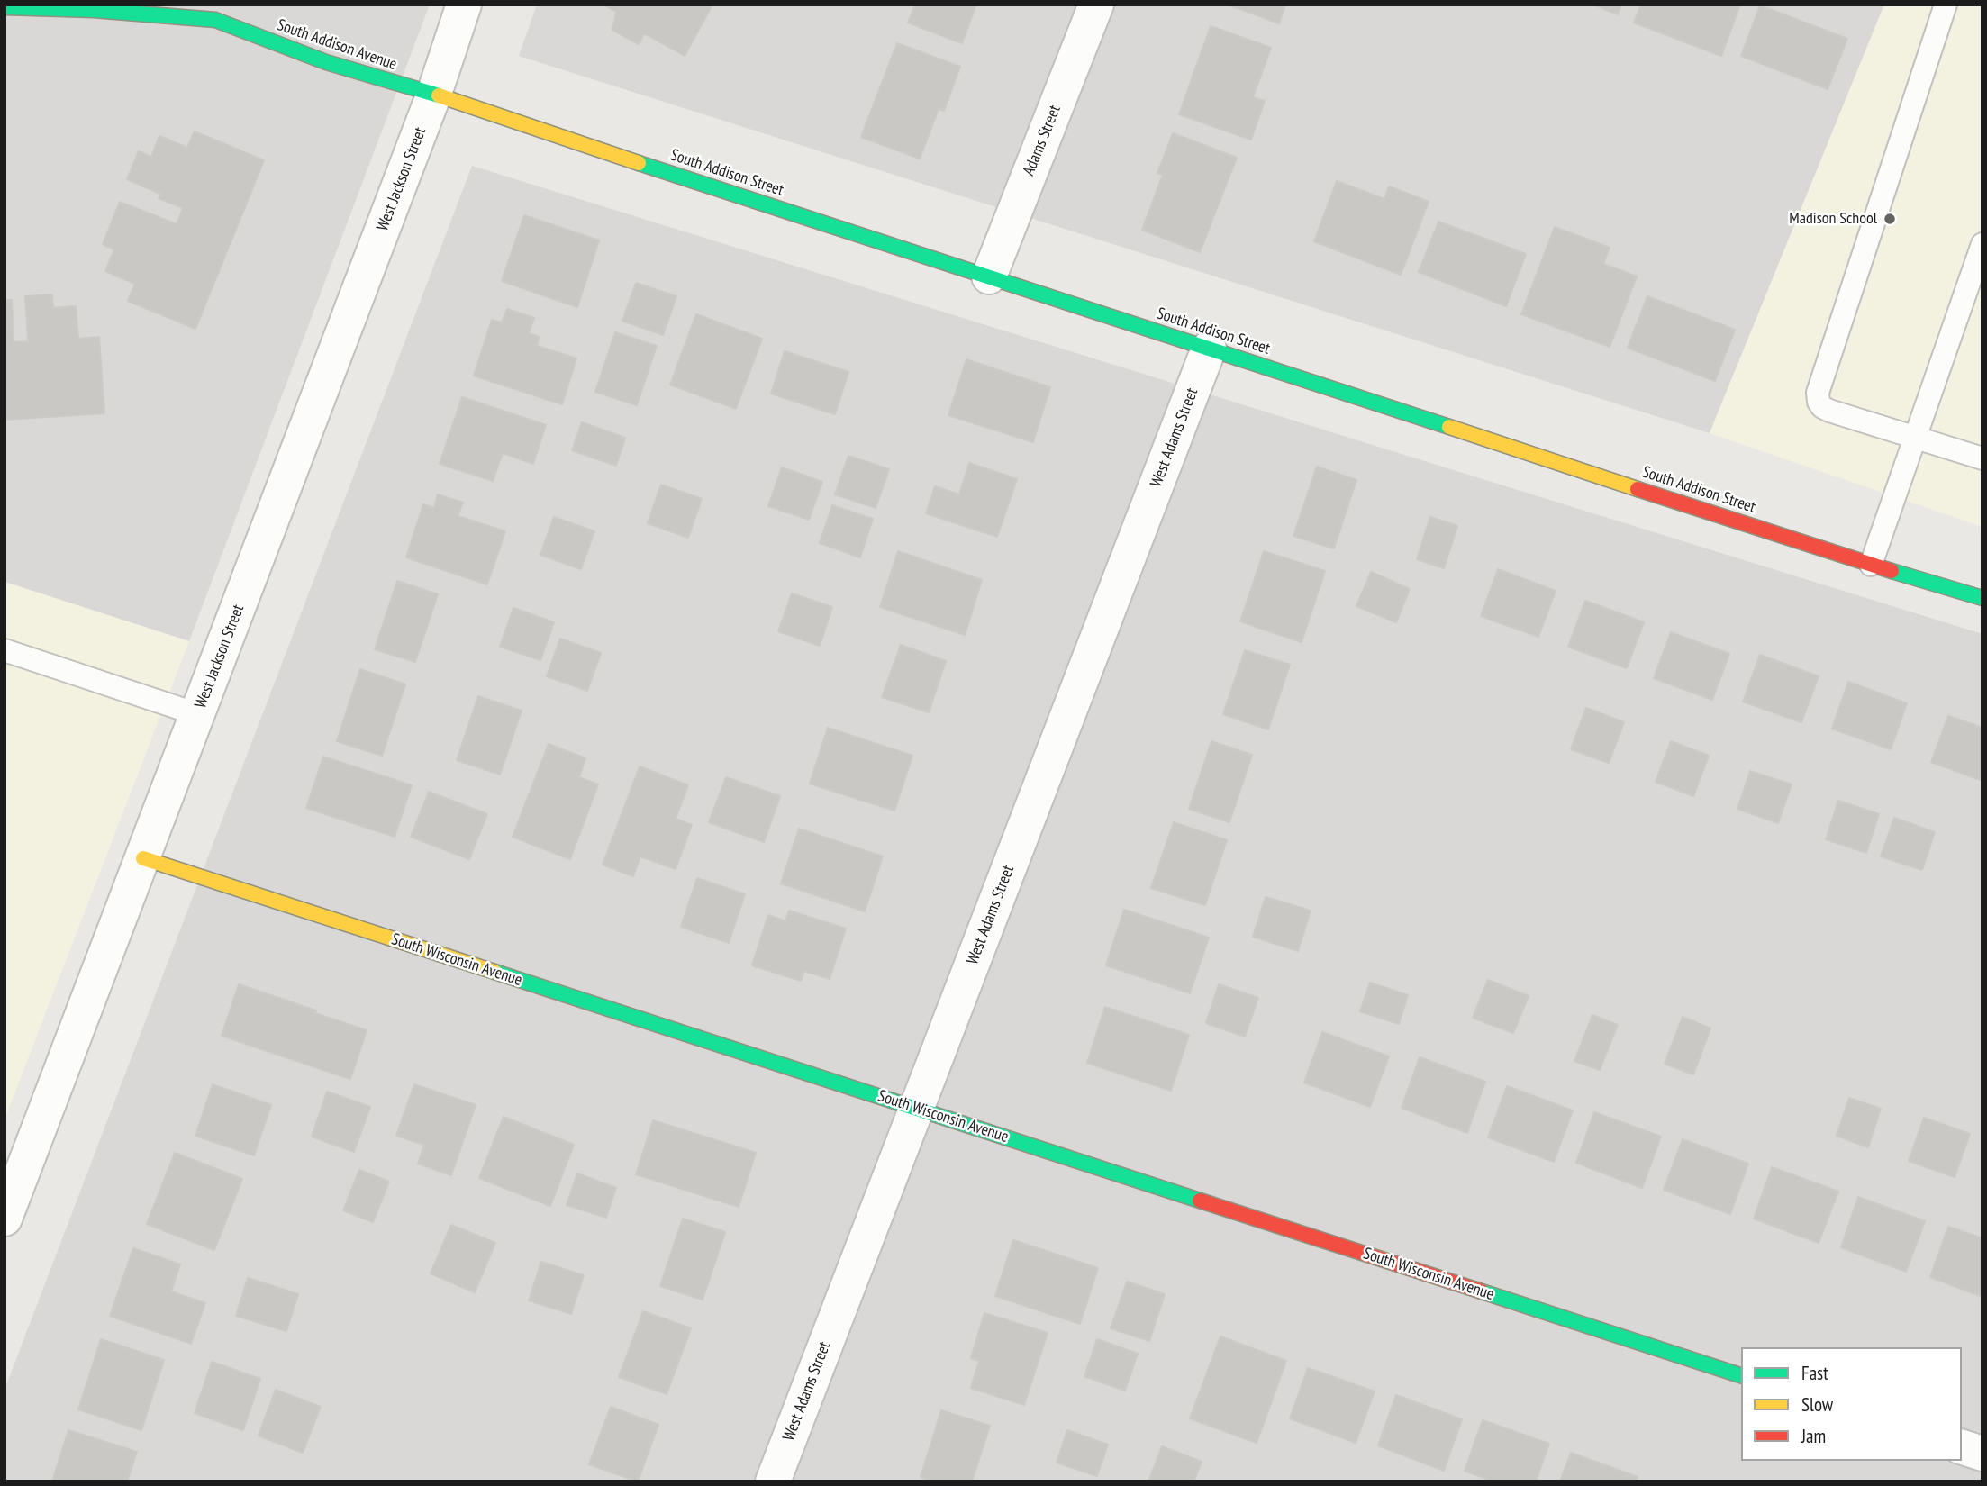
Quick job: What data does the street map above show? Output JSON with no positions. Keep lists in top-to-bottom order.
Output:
{
  "streets": {
    "street": [
      "South Addison Avenue",
      "Adams Street",
      "South Addison Street",
      "West Jackson Street",
      "West Adams Street",
      "South Wisconsin Avenue"
    ]
  },
  "crossings": [
    ["South Addison Avenue", "South Addison Street"],
    ["South Addison Avenue", "West Jackson Street"],
    ["Adams Street", "South Addison Street"],
    ["South Addison Street", "West Jackson Street"],
    ["South Addison Street", "West Adams Street"],
    ["West Jackson Street", "South Wisconsin Avenue"],
    ["West Adams Street", "South Wisconsin Avenue"]
  ],
  "places": ["Madison School"],
  "legend": ["Fast", "Slow", "Jam"]
}
